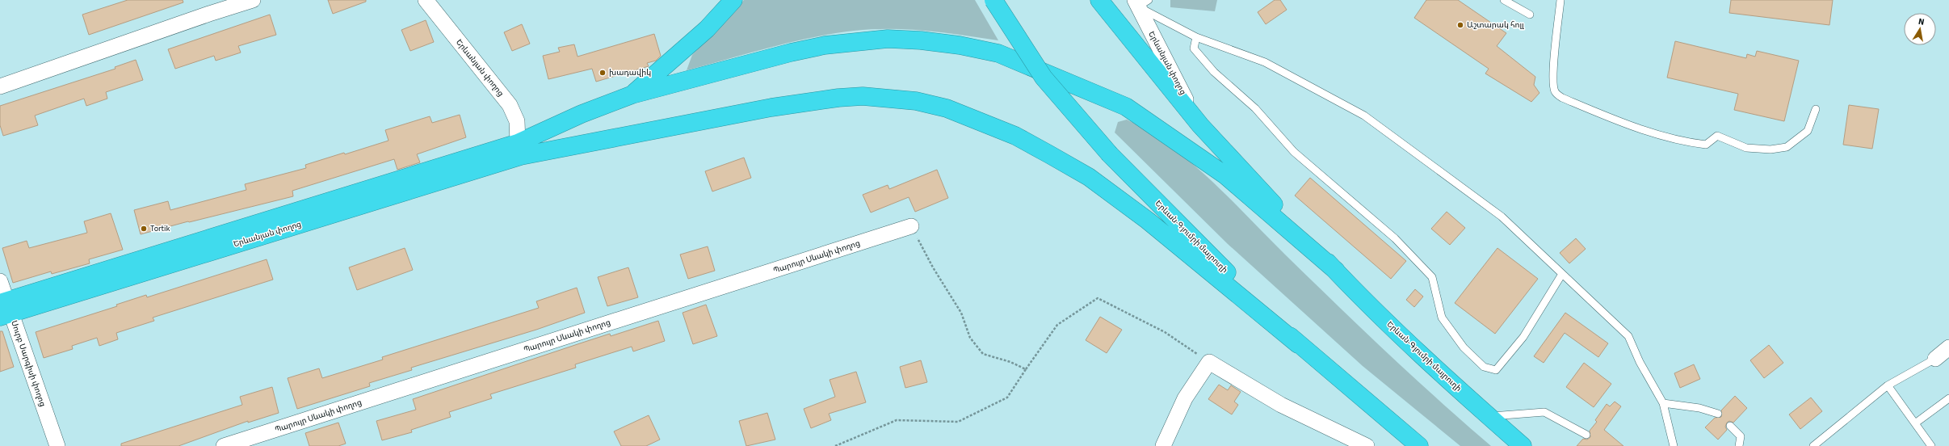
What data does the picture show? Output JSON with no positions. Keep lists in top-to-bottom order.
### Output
{
  "streets": {
    "highway": ["Երևանյան փողոց", "Երևան-Գյումրի մայրուղի"],
    "street": ["Պարույր Սևակի փողոց", "Սուրբ Սարգիսի փողոց"]
  },
  "crossings": [
    ["Երևանյան փողոց", "Երևան-Գյումրի մայրուղի"],
    ["Երևանյան փողոց", "Սուրբ Սարգիսի փողոց"]
  ],
  "places": ["Աշտարակ հոլլ", "խադավիկ", "Tortik"],
  "north": "top"
}
